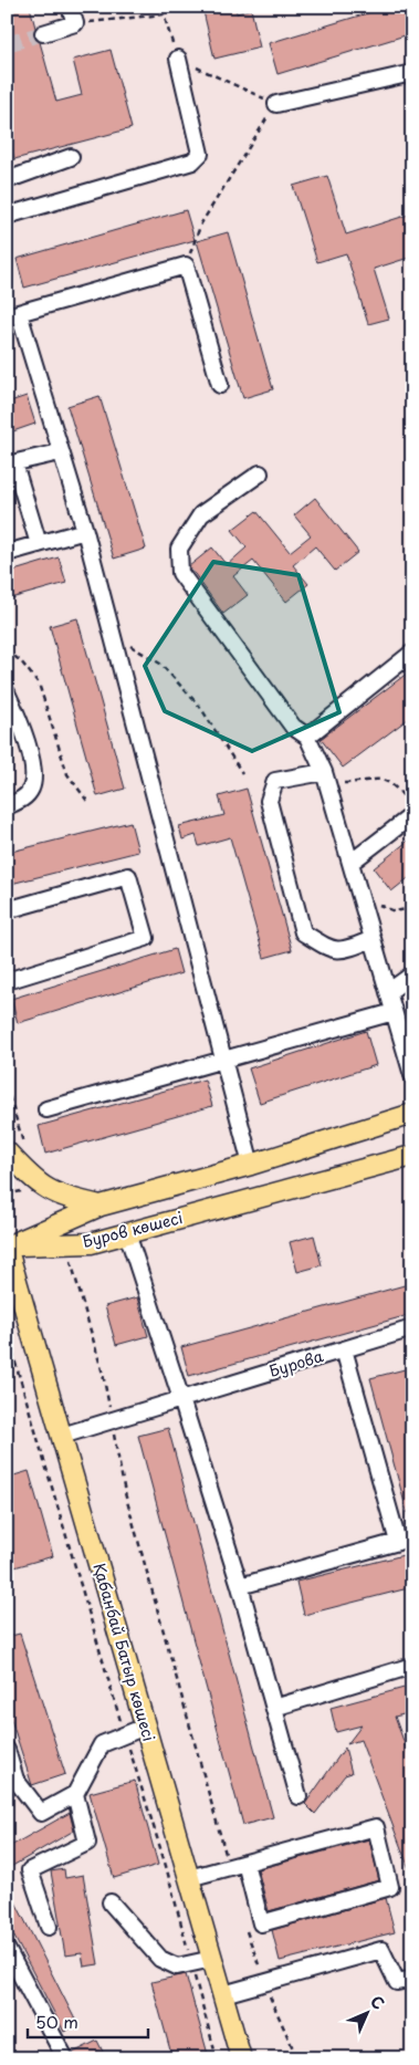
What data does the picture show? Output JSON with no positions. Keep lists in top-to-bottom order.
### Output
{
  "streets": {
    "main road": ["Буров көшесі", "Қабанбай Батыр көшесі"],
    "street": ["Бурова"]
  },
  "crossings": [
    ["Буров көшесі", "Қабанбай Батыр көшесі"],
    ["Бурова", "Қабанбай Батыр көшесі"]
  ],
  "scale_bar": "50 m",
  "north": "top right"
}
